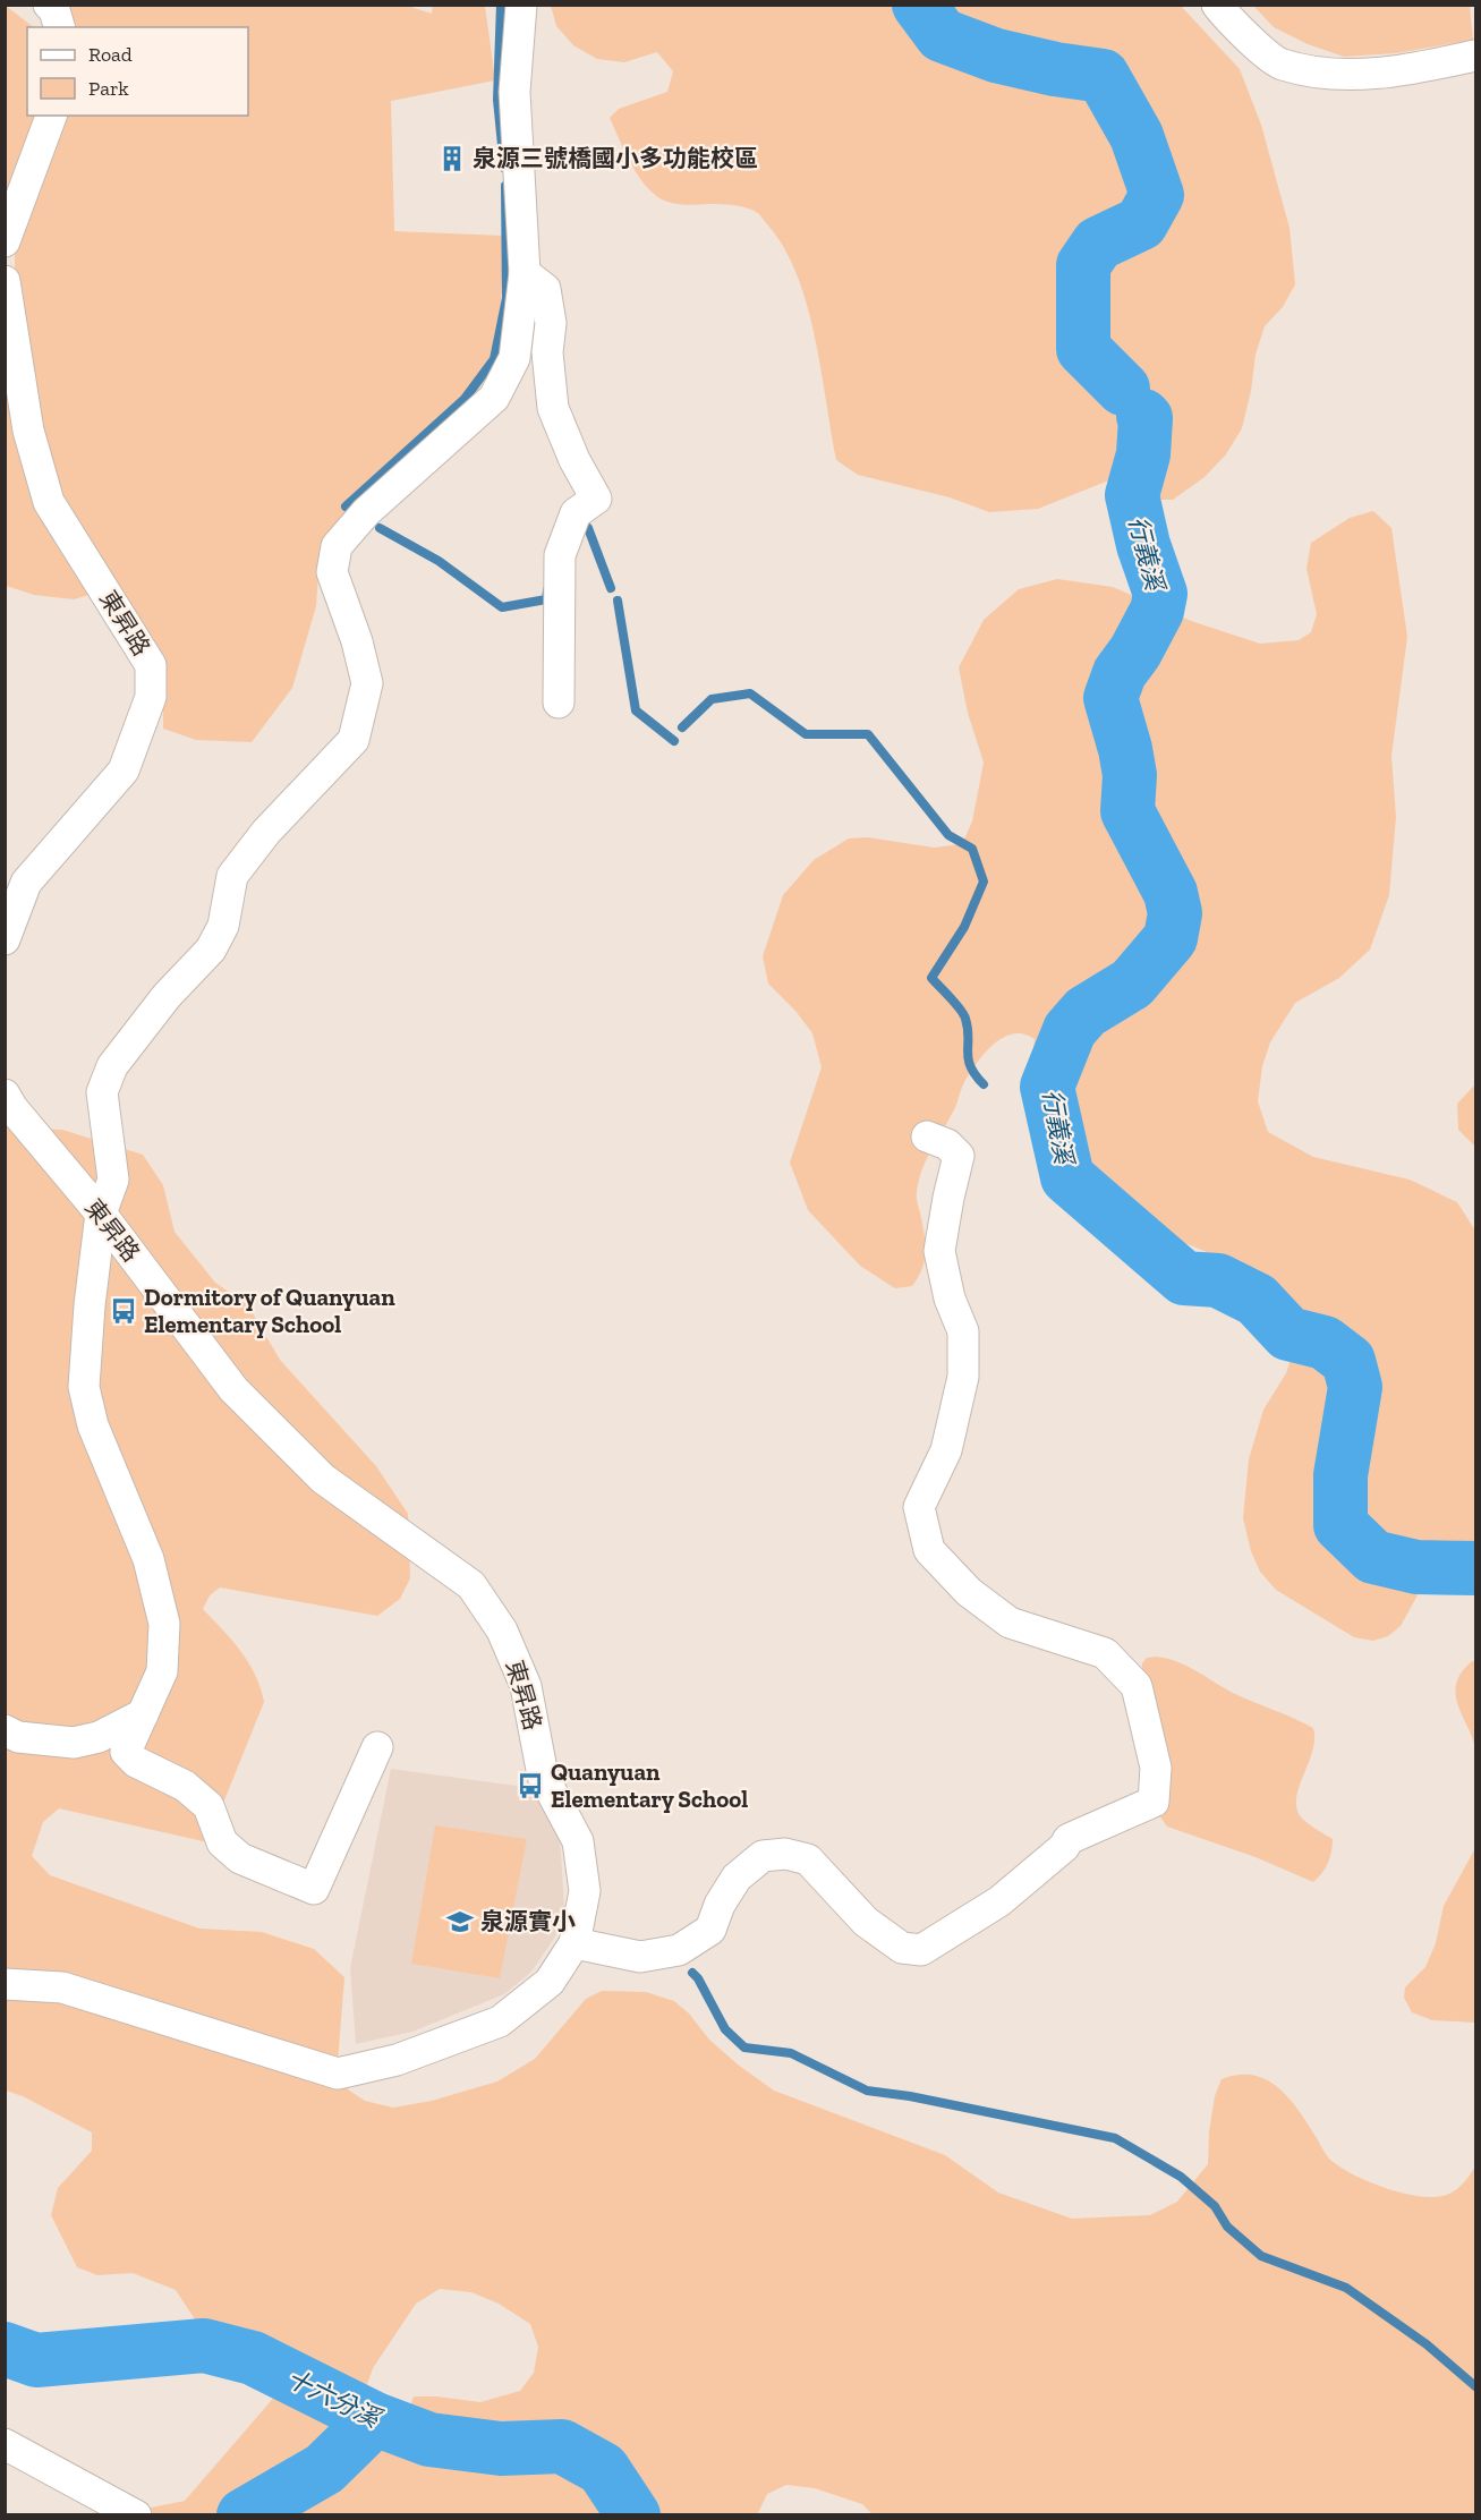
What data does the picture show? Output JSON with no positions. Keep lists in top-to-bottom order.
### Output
{
  "streets": {
    "street": ["東昇路"]
  },
  "water": ["行義溪", "十六分溪"],
  "places": {
    "building": ["泉源三號橋國小多功能校區"],
    "bus stop": ["Dormitory of Quanyuan Elementary School", "Quanyuan Elementary School"],
    "school or university": ["泉源實小"]
  },
  "legend": ["Road", "Park"]
}
